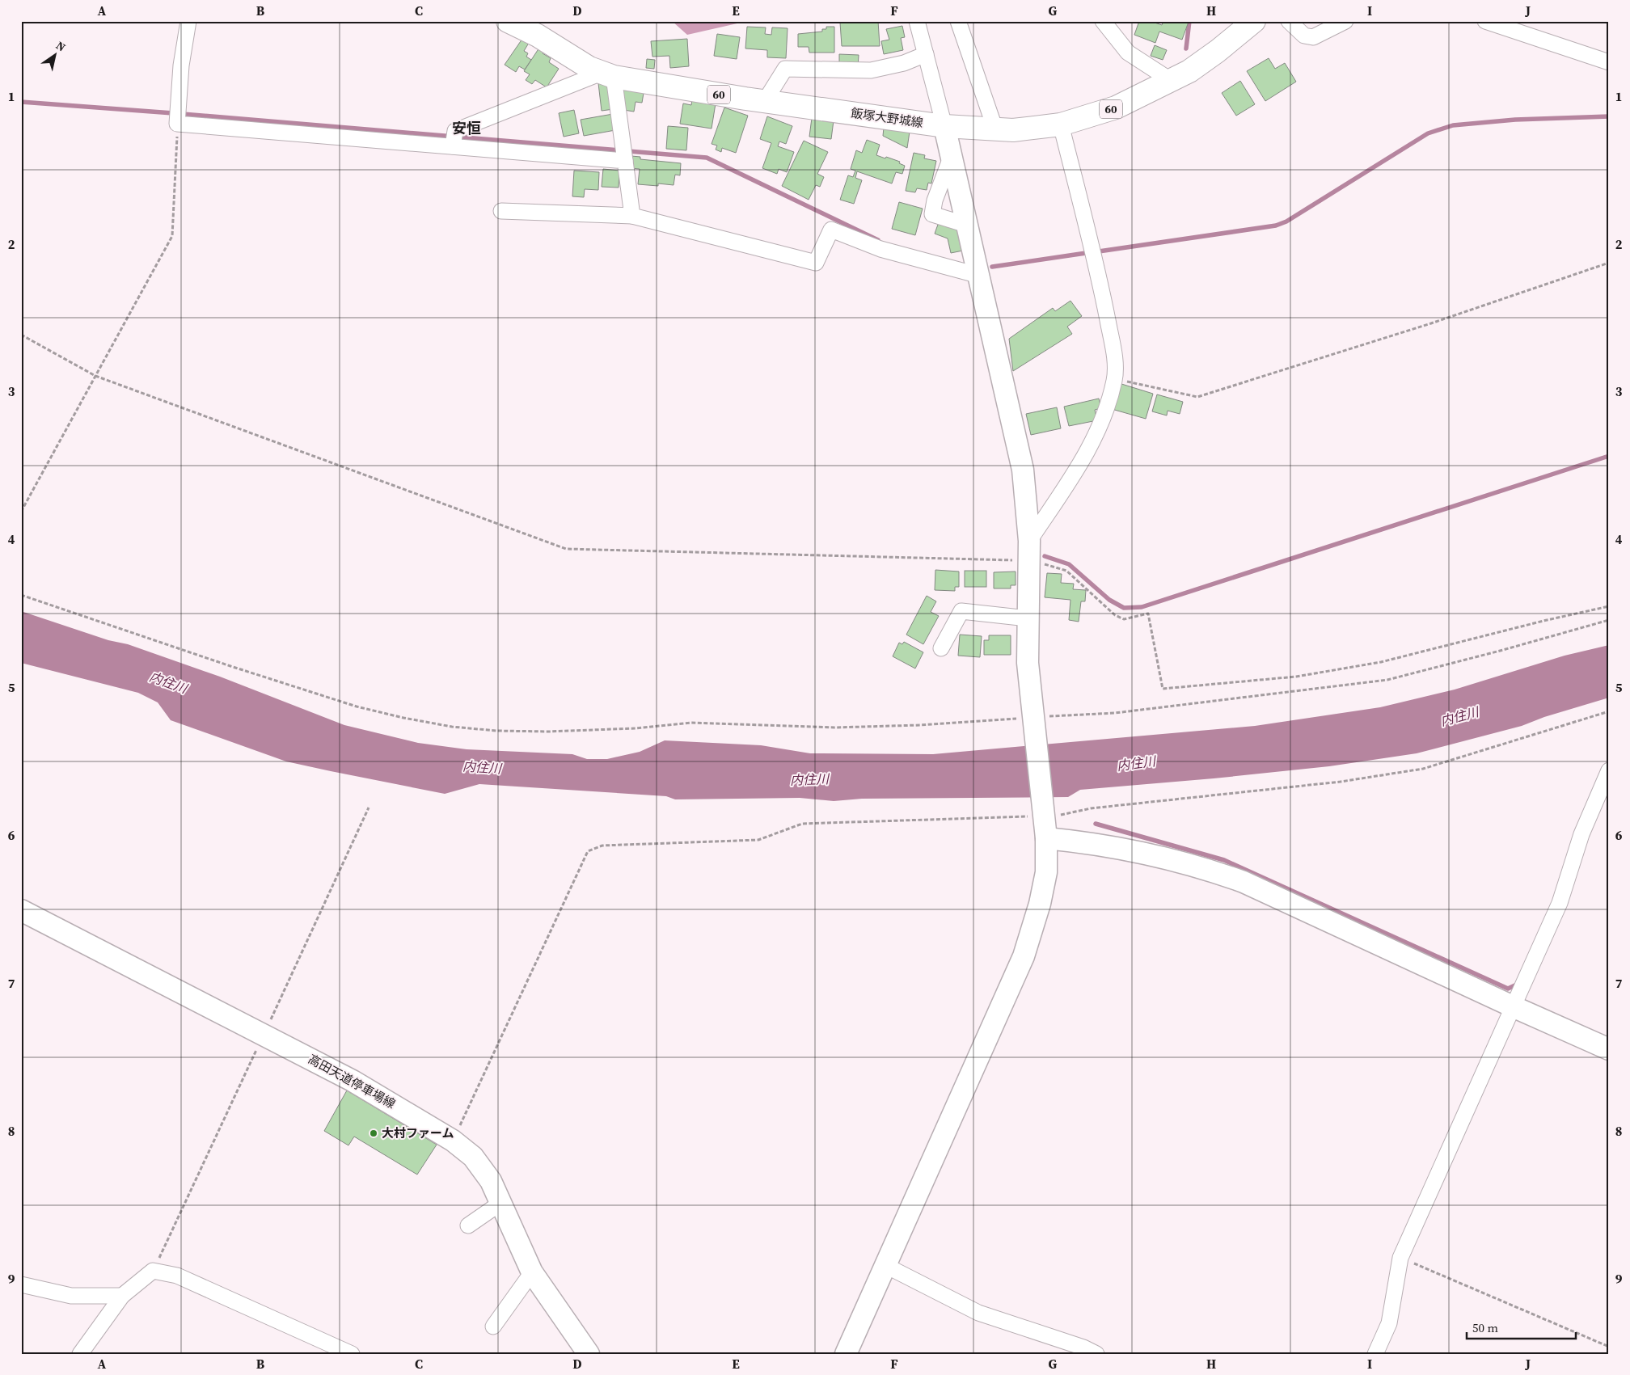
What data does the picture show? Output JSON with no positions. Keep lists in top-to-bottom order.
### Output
{
  "streets": {
    "main road": ["60", "飯塚大野城線"],
    "street": ["高田天道停車場線"]
  },
  "districts": ["安恒"],
  "water": ["内住川"],
  "places": ["大村ファーム"],
  "scale_bar": "50 m",
  "north": "top right",
  "grid": {
    "columns": [
      "A",
      "B",
      "C",
      "D",
      "E",
      "F",
      "G",
      "H",
      "I",
      "J"
    ],
    "rows": [
      "1",
      "2",
      "3",
      "4",
      "5",
      "6",
      "7",
      "8",
      "9"
    ]
  }
}
